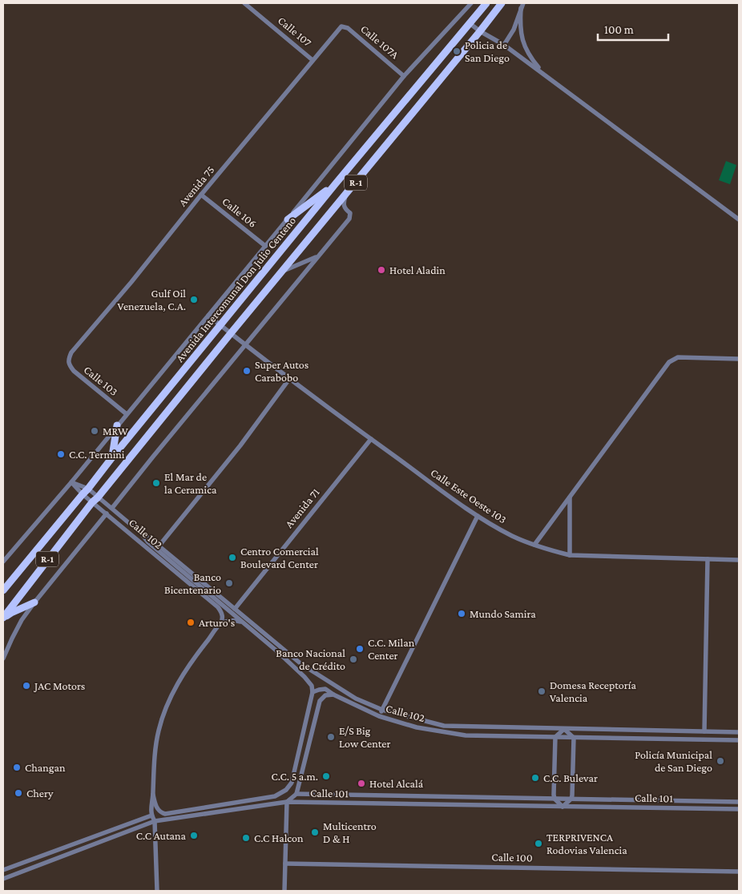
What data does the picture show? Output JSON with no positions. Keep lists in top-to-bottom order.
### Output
{
  "streets": {
    "main road": ["R-1", "Avenida Intercomunal Don Julio Centeno"],
    "street": [
      "Calle 107",
      "Calle 107A",
      "Avenida 75",
      "Calle 106",
      "Calle 103",
      "Calle Este Oeste 103",
      "Avenida 71",
      "Calle 102",
      "Calle 101",
      "Calle 100"
    ]
  },
  "crossings": [
    ["Calle 107", "Avenida 75"],
    ["Calle 107A", "Avenida 75"],
    ["Calle 107A", "Avenida Intercomunal Don Julio Centeno"],
    ["R-1", "Calle Este Oeste 103"],
    ["R-1", "Calle 102"],
    ["Avenida 75", "Calle 106"],
    ["Avenida 75", "Calle 103"],
    ["Calle 106", "Avenida Intercomunal Don Julio Centeno"],
    ["Avenida Intercomunal Don Julio Centeno", "Calle 103"],
    ["Avenida Intercomunal Don Julio Centeno", "Calle Este Oeste 103"],
    ["Avenida Intercomunal Don Julio Centeno", "Calle 102"],
    ["Calle Este Oeste 103", "Avenida 71"],
    ["Avenida 71", "Calle 102"]
  ],
  "places": [
    "Policia de San Diego",
    "Hotel Aladin",
    "Gulf Oil Venezuela, C.A.",
    "Super Autos Carabobo",
    "MRW",
    "C.C. Termini",
    "El Mar de la Ceramica",
    "Centro Comercial Boulevard Center",
    "Banco Bicentenario",
    "Mundo Samira",
    "Arturo's",
    "C.C. Milan Center",
    "Banco Nacional de Crédito",
    "JAC Motors",
    "Domesa Receptoría Valencia",
    "E/S Big Low Center",
    "Policía Municipal de San Diego",
    "Changan",
    "C.C. 5 a.m.",
    "C.C. Bulevar",
    "Hotel Alcalá",
    "Chery",
    "Multicentro D & H",
    "C.C Autana",
    "C.C Halcon",
    "TERPRIVENCA Rodovias Valencia"
  ],
  "scale_bar": "100 m"
}
